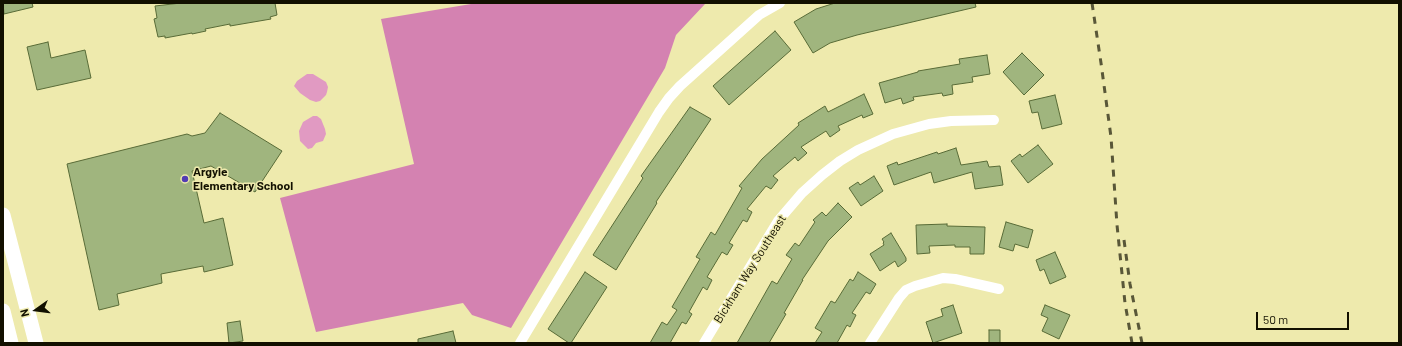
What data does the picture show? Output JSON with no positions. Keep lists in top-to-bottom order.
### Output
{
  "streets": {
    "street": ["Bickham Way Southeast"]
  },
  "places": ["Argyle Elementary School"],
  "scale_bar": "50 m",
  "north": "left"
}
